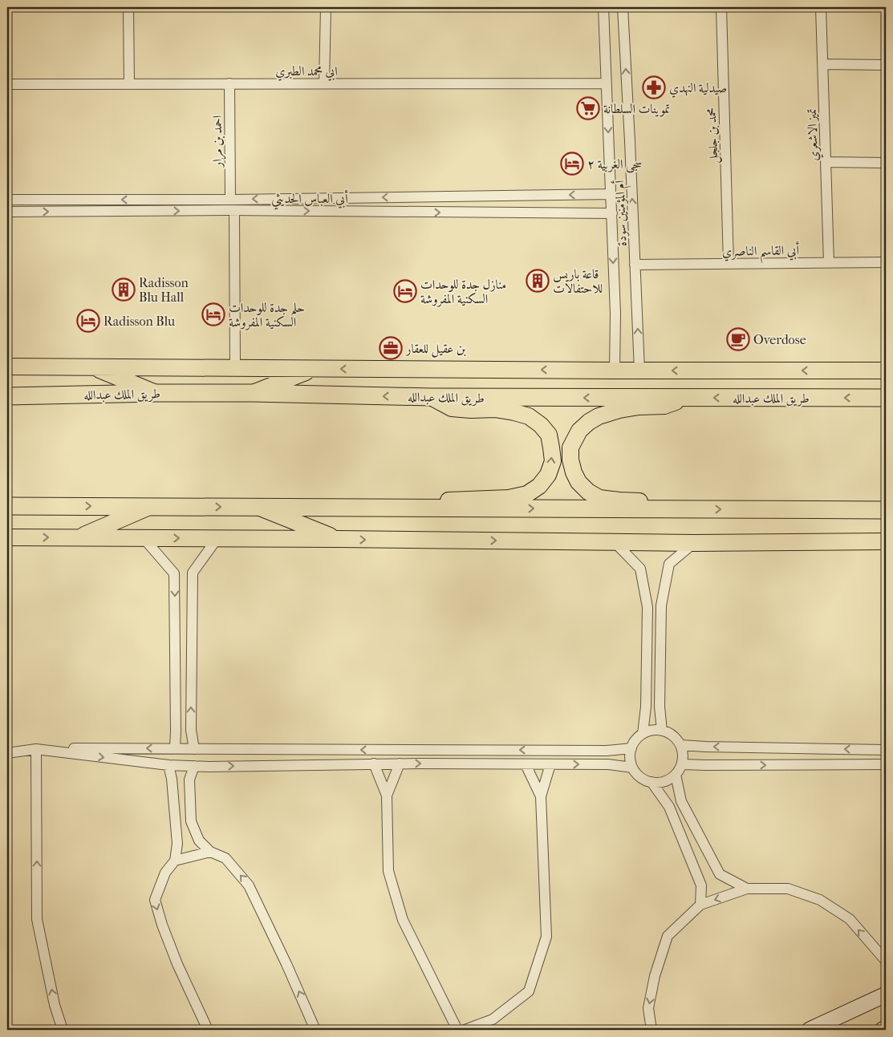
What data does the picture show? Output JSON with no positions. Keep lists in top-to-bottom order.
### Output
{
  "streets": {
    "highway": ["طريق الملك عبدالله"],
    "street": [
      "ابي محمد الطبري",
      "تميز الاشعري",
      "محمد بن جلجل",
      "احمد بن مرار",
      "أبي العباس الحديثي",
      "أم المؤمنين سودة",
      "أبي القاسم الناصري"
    ]
  },
  "crossings": [
    ["ابي محمد الطبري", "احمد بن مرار"],
    ["ابي محمد الطبري", "أم المؤمنين سودة"],
    ["تميز الاشعري", "أبي القاسم الناصري"],
    ["محمد بن جلجل", "أبي القاسم الناصري"],
    ["احمد بن مرار", "أبي العباس الحديثي"],
    ["أبي العباس الحديثي", "أم المؤمنين سودة"],
    ["أم المؤمنين سودة", "أبي القاسم الناصري"]
  ],
  "places": {
    "pharmacy": ["صيدلية النهدي"],
    "supermarket": ["تموينات السلطانة"],
    "hotel": [
      "سجى الغربية ٢",
      "منازل جدة للوحدات السكنية المفروشة",
      "حلم جدة للوحدات السكنية المفروشة",
      "Radisson Blu"
    ],
    "building": ["قاعة باريس للاحتفالات", "Radisson Blu Hall"],
    "cafe": ["Overdose"],
    "office": ["بن عقيل للعقار"]
  }
}
